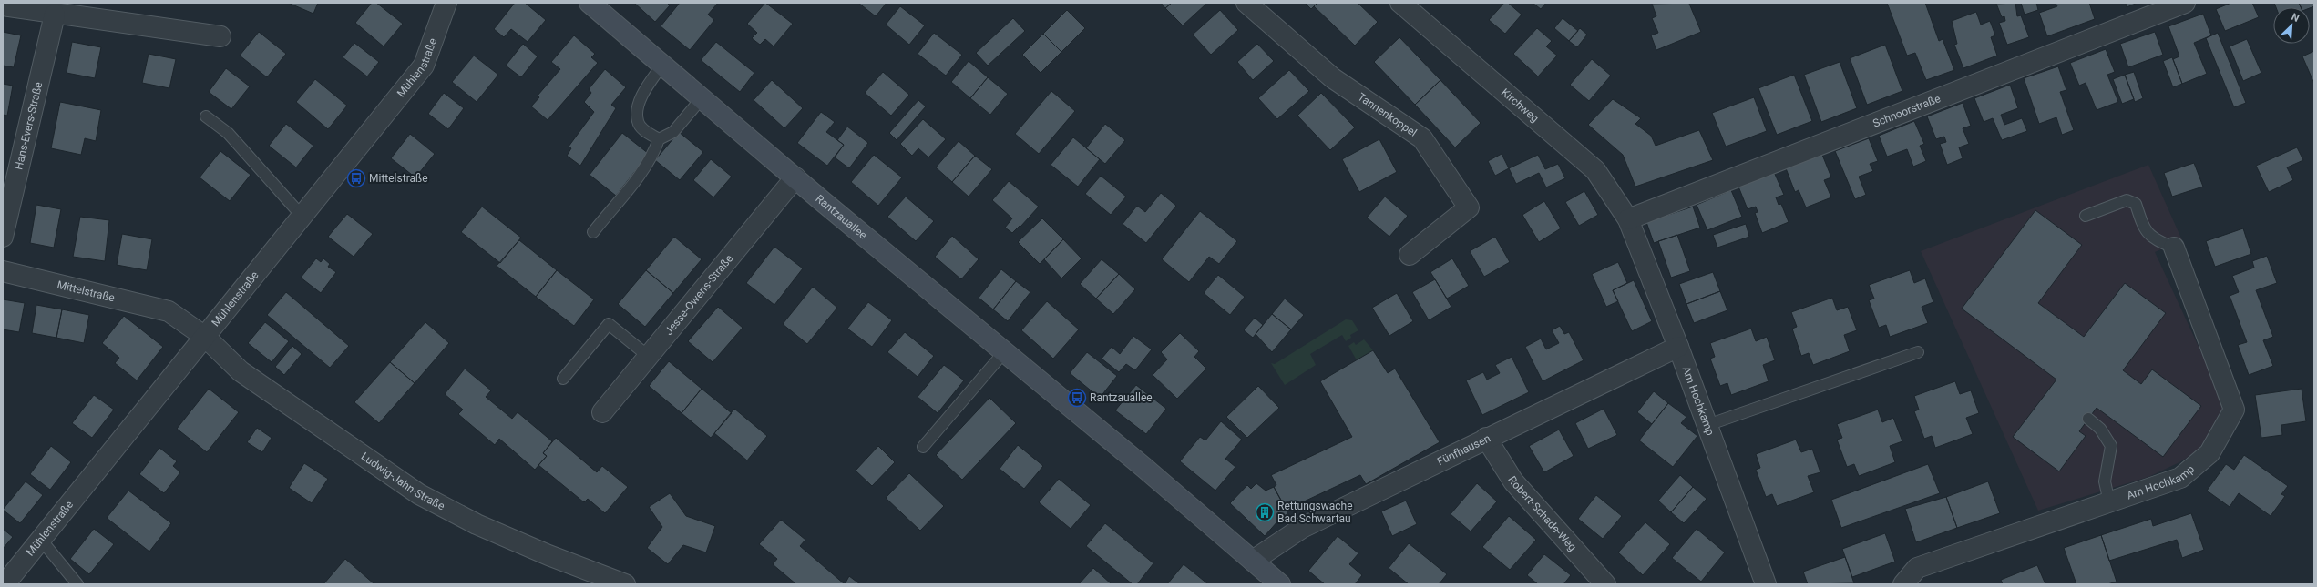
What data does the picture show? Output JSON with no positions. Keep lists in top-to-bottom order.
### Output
{
  "streets": {
    "main road": ["Rantzauallee"],
    "street": [
      "Mühlenstraße",
      "Kirchweg",
      "Schnoorstraße",
      "Tannenkoppel",
      "Hans-Evers-Straße",
      "Mittelstraße",
      "Jesse-Owens-Straße",
      "Am Hochkamp",
      "Fünfhausen",
      "Ludwig-Jahn-Straße",
      "Robert-Schade-Weg"
    ]
  },
  "crossings": [
    ["Mühlenstraße", "Mittelstraße"],
    ["Mühlenstraße", "Ludwig-Jahn-Straße"],
    ["Kirchweg", "Schnoorstraße"],
    ["Kirchweg", "Am Hochkamp"],
    ["Schnoorstraße", "Am Hochkamp"],
    ["Rantzauallee", "Jesse-Owens-Straße"],
    ["Rantzauallee", "Fünfhausen"],
    ["Mittelstraße", "Ludwig-Jahn-Straße"],
    ["Am Hochkamp", "Fünfhausen"],
    ["Fünfhausen", "Robert-Schade-Weg"]
  ],
  "places": {
    "bus stop": ["Mittelstraße", "Rantzauallee"],
    "building": ["Rettungswache Bad Schwartau"]
  },
  "north": "top right"
}
